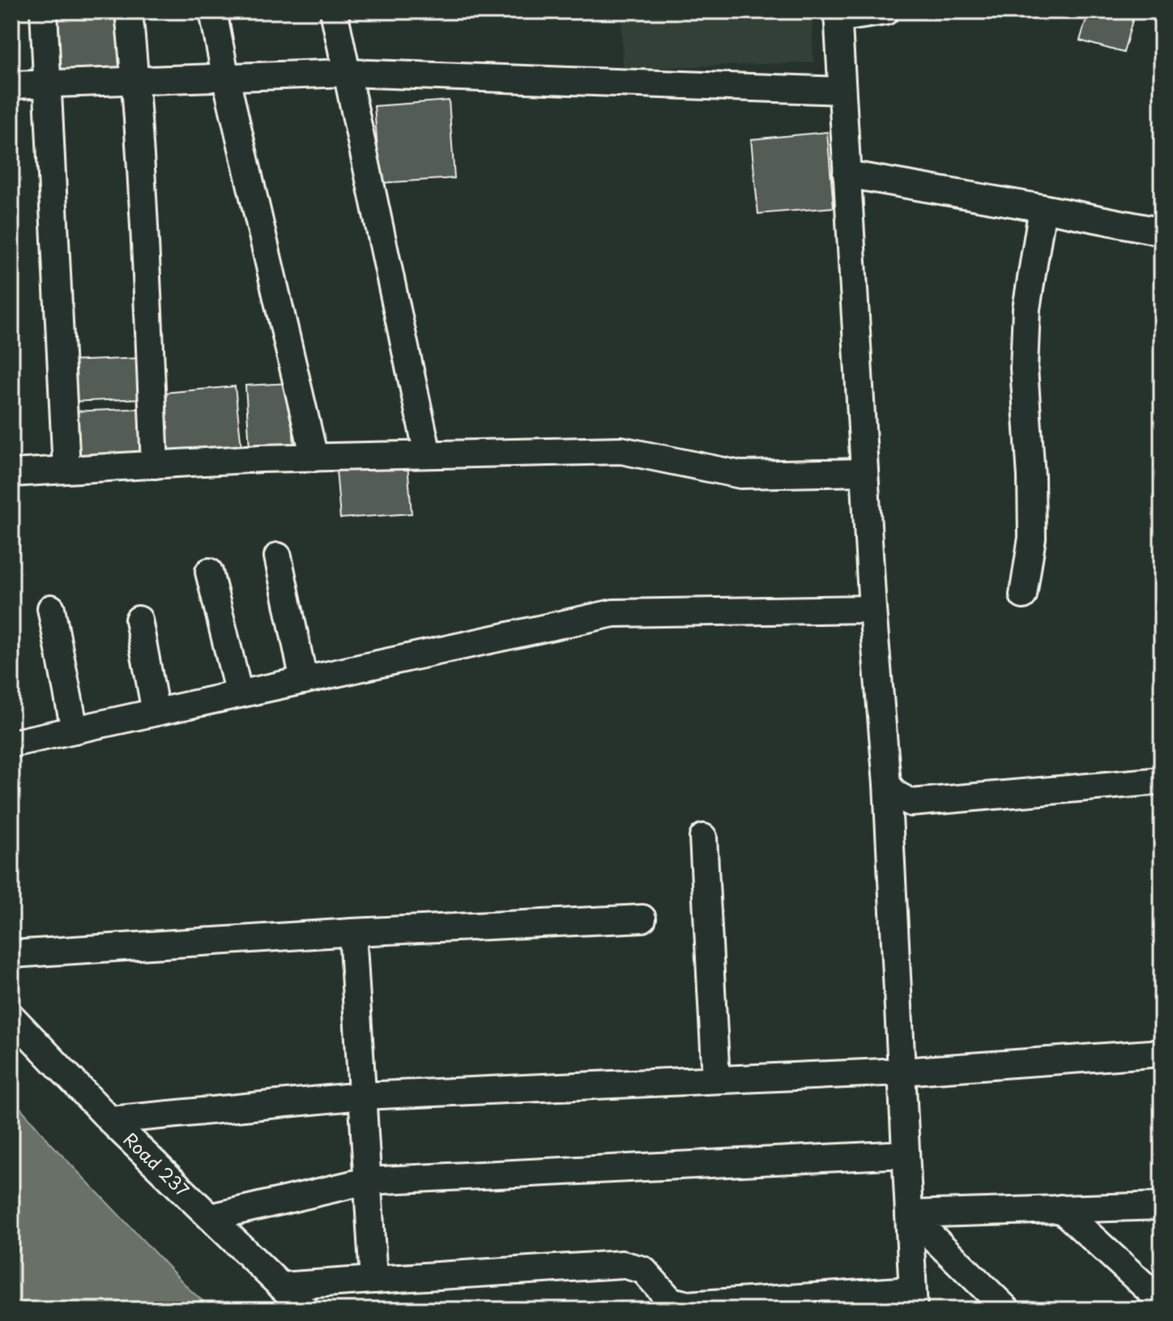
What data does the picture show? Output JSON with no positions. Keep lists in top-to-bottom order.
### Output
{
  "streets": {
    "street": ["Road 237"]
  }
}
